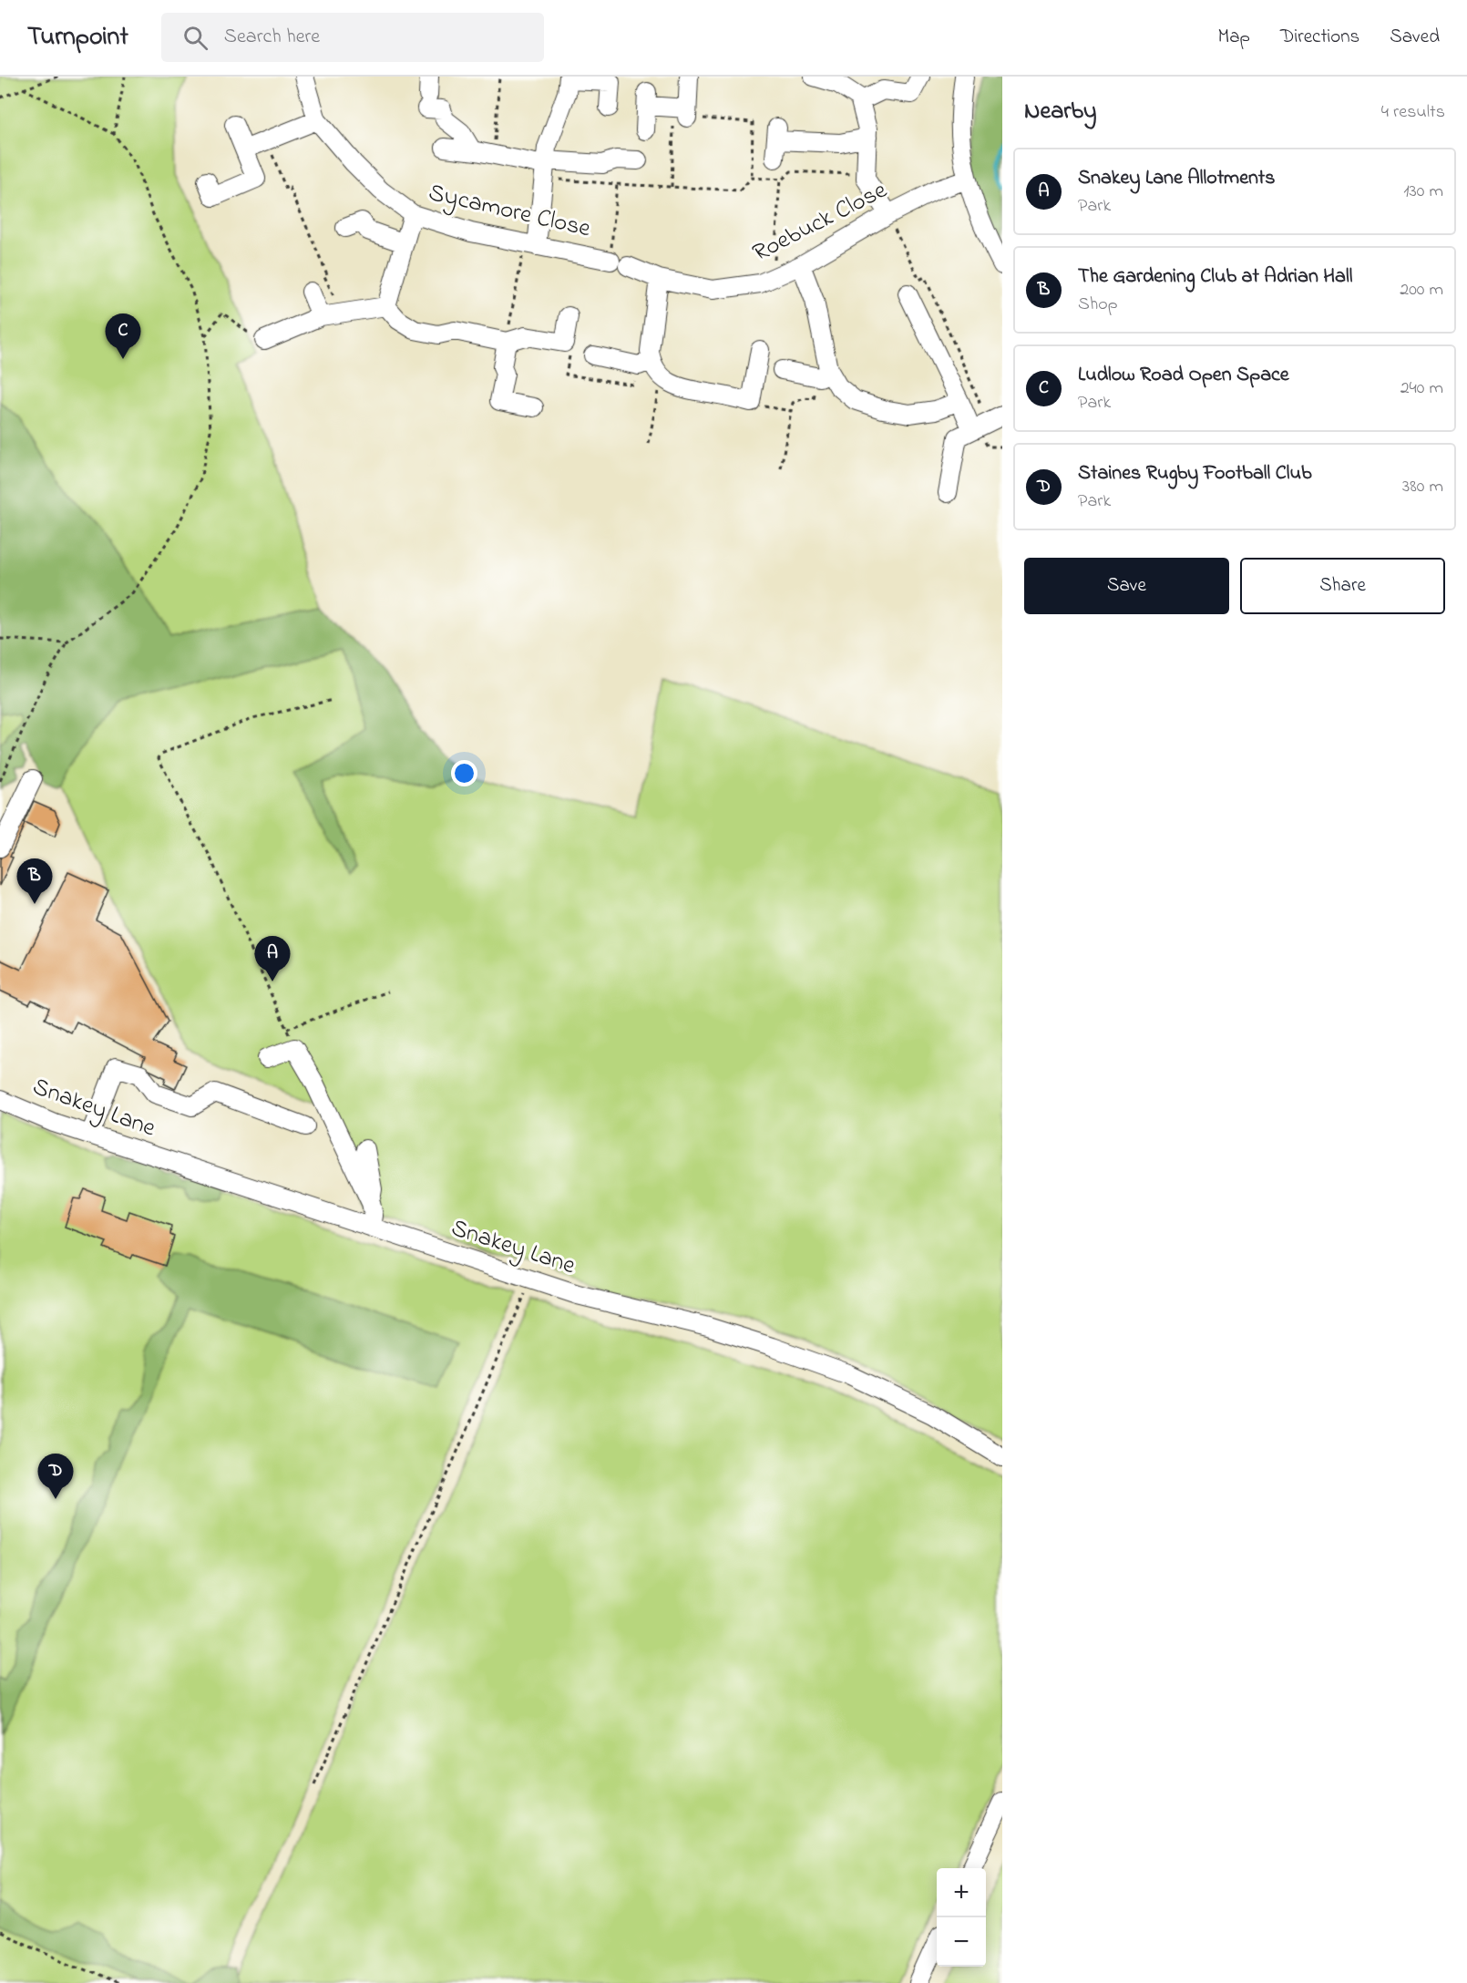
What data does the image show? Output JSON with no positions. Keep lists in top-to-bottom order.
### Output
{
  "streets": {
    "street": ["Sycamore Close", "Roebuck Close", "Snakey Lane"]
  },
  "crossings": [
    ["Sycamore Close", "Roebuck Close"]
  ],
  "page": {
    "header": "Turnpoint",
    "search": "Search here",
    "nav": ["Map", "Directions", "Saved"],
    "heading": ["Nearby", "4 results"],
    "list": [
      {
        "mark": "A",
        "name": "Snakey Lane Allotments",
        "note": "Park",
        "value": "130 m"
      },
      {
        "mark": "B",
        "name": "The Gardening Club at Adrian Hall",
        "note": "Shop",
        "value": "200 m"
      },
      {
        "mark": "C",
        "name": "Ludlow Road Open Space",
        "note": "Park",
        "value": "240 m"
      },
      {
        "mark": "D",
        "name": "Staines Rugby Football Club",
        "note": "Park",
        "value": "380 m"
      }
    ],
    "pins": [
      "C",
      "B",
      "A",
      "D"
    ],
    "buttons": ["Save", "Share"],
    "map_buttons": ["+", "−"]
  }
}
